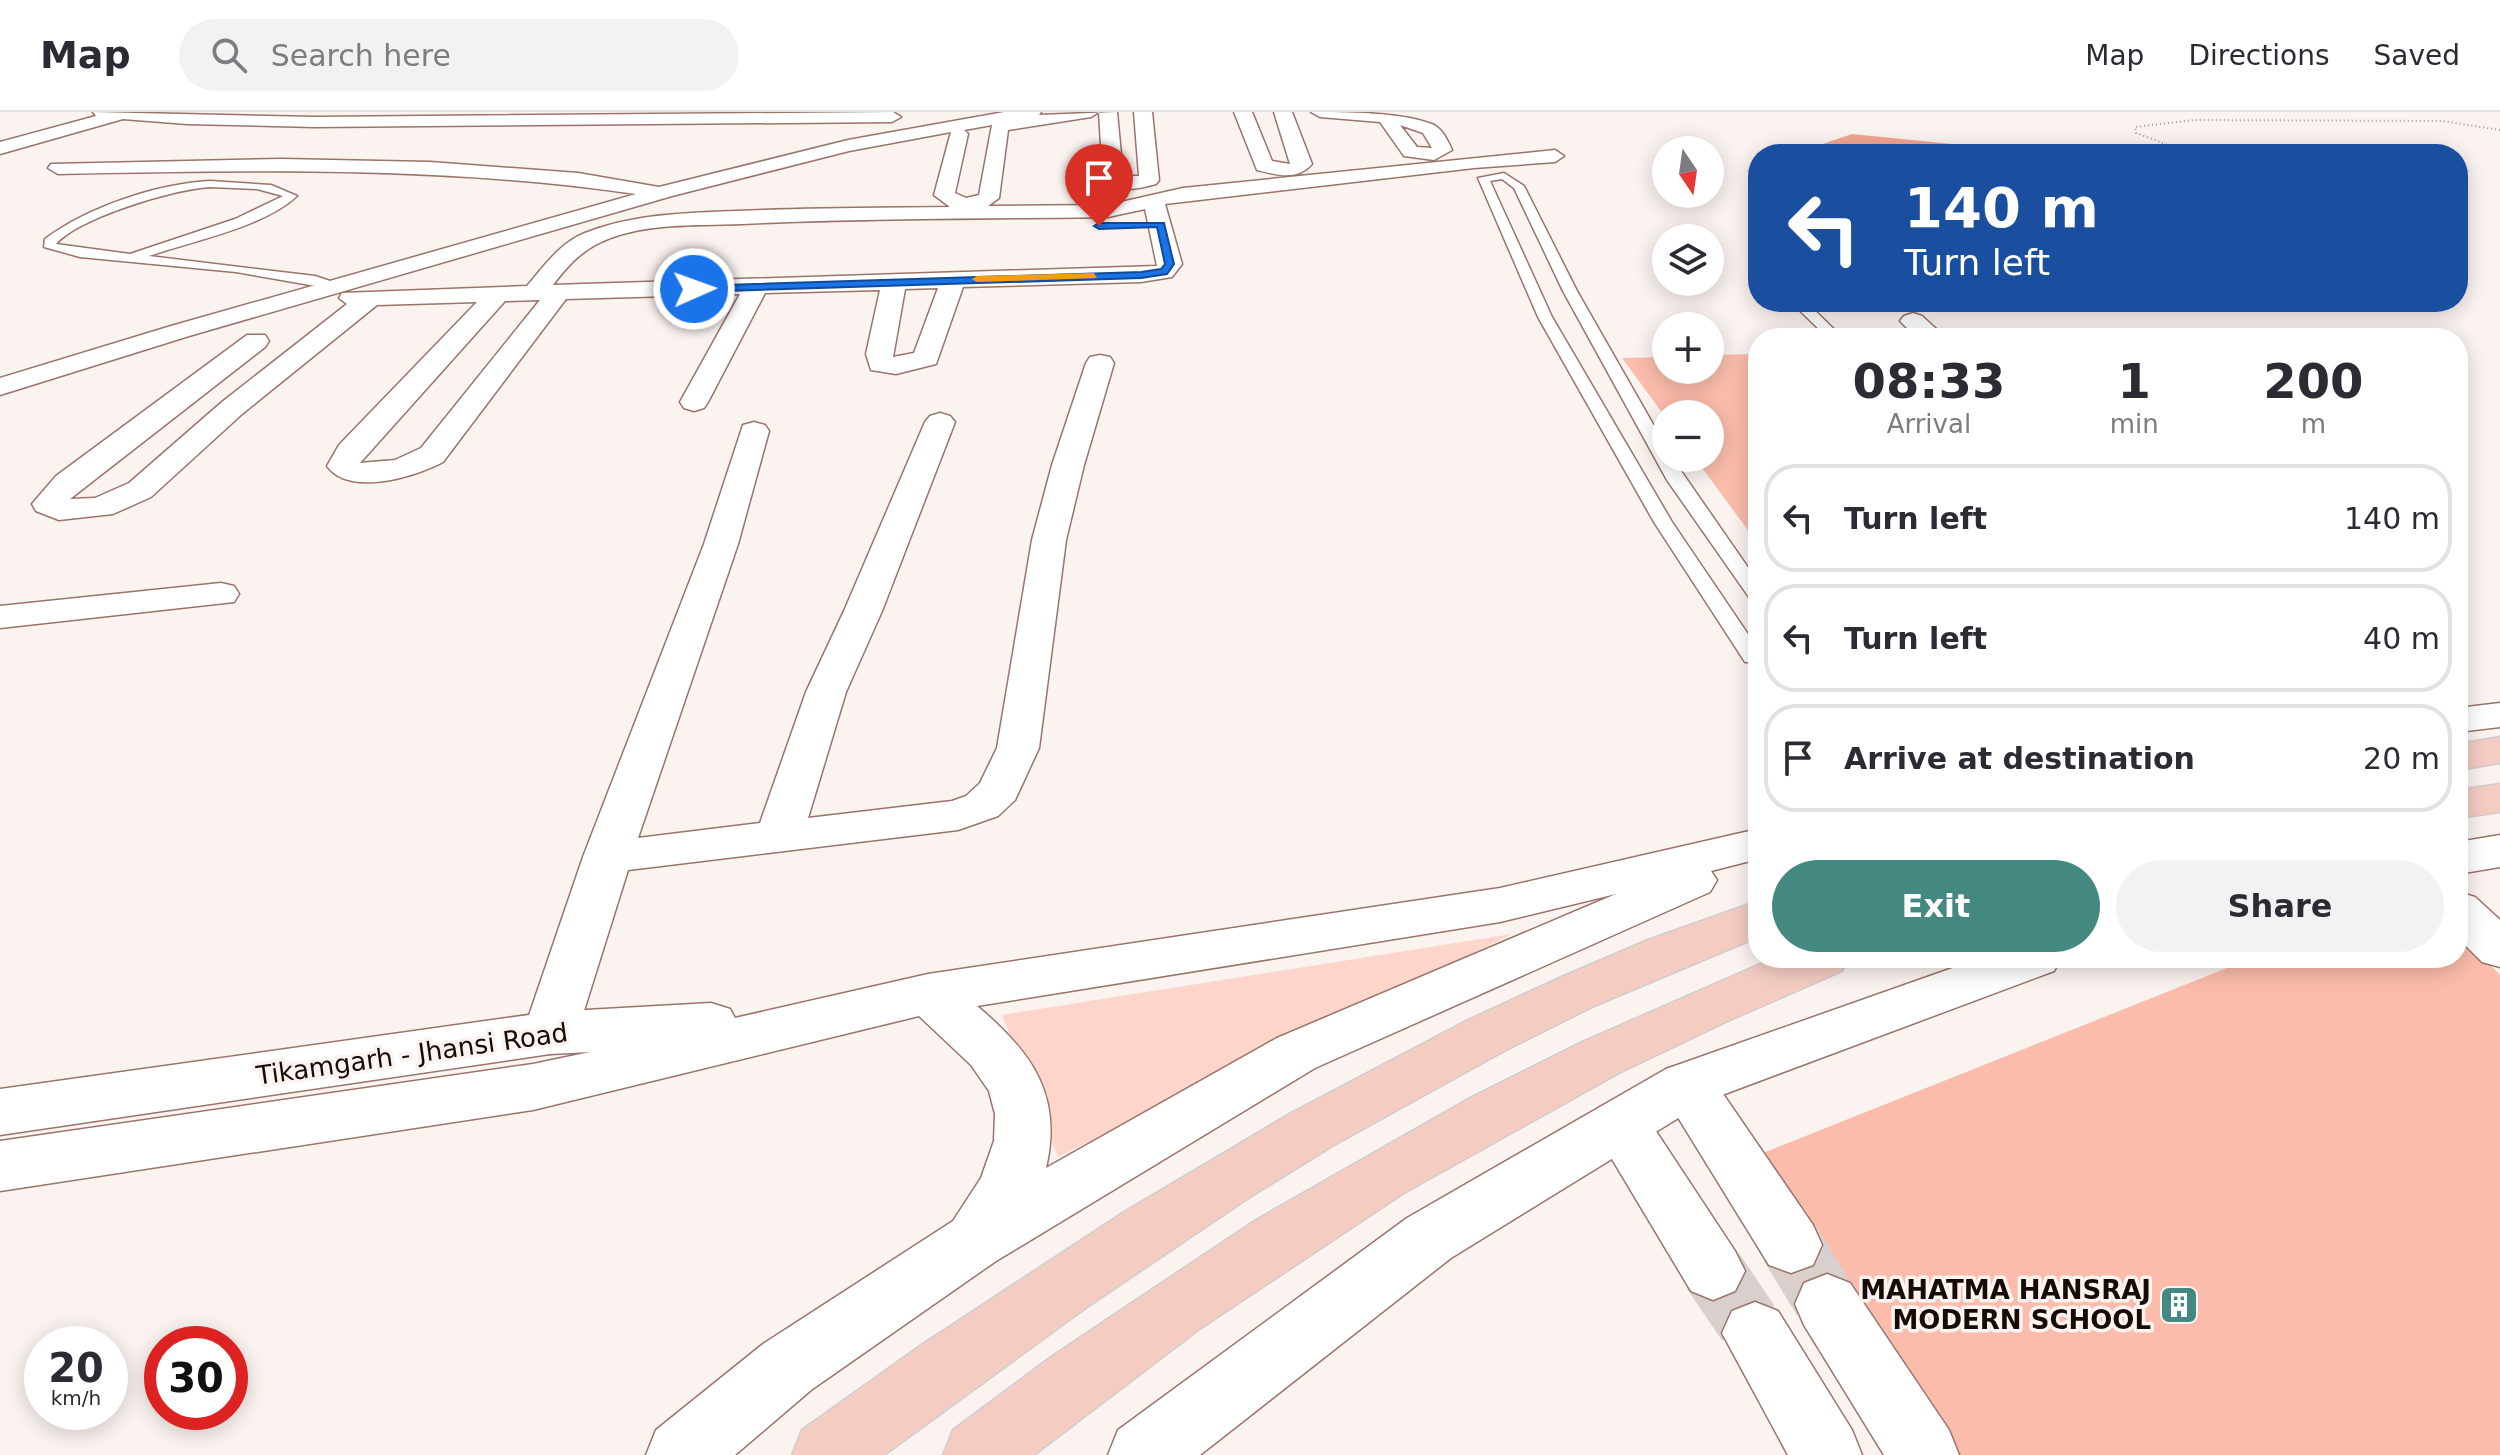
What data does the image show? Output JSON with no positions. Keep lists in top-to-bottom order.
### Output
{
  "streets": {
    "street": ["Tikamgarh - Jhansi Road"]
  },
  "places": {
    "building": ["MAHATMA HANSRAJ MODERN SCHOOL"]
  },
  "north": "bottom",
  "page": {
    "header": "Map",
    "search": "Search here",
    "nav": ["Map", "Directions", "Saved"],
    "map_buttons": ["+", "−"],
    "turn": ["140 m", "Turn left"],
    "eta": [
      "08:33",
      "Arrival",
      "1",
      "min",
      "200",
      "m"
    ],
    "list": [
      {
        "name": "Turn left",
        "value": "140 m"
      },
      {
        "name": "Turn left",
        "value": "40 m"
      },
      {
        "name": "Arrive at destination",
        "value": "20 m"
      }
    ],
    "buttons": ["Exit", "Share"],
    "speed": "20 km/h",
    "limit": "30"
  }
}
